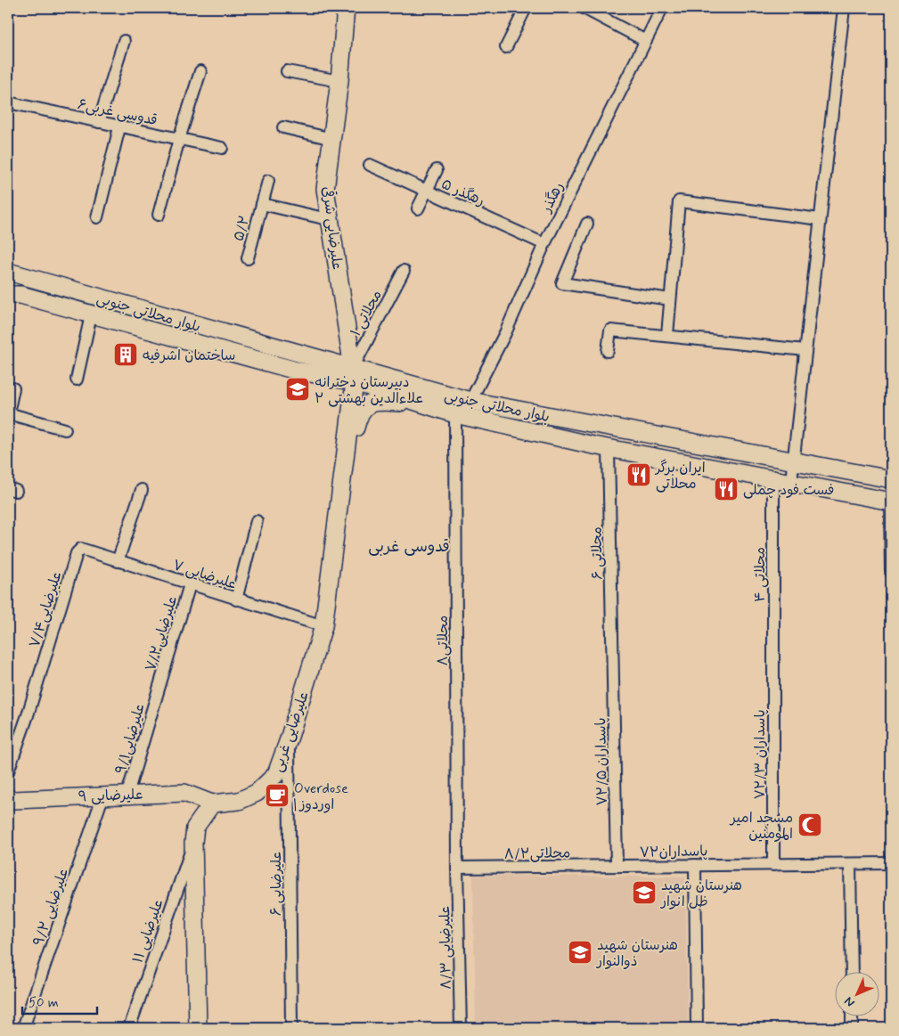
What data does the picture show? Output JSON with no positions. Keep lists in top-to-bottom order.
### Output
{
  "streets": {
    "street": [
      "قدوسی غربی۶",
      "۵ رهگذر",
      "رهگذر",
      "۵/۲",
      "علیرضایی شرقی",
      "بلوار محلاتی جنوبی",
      "۱ محلاتی",
      "۶ محلاتی",
      "۷ علیرضایی",
      "۴ محلاتی",
      "علیرضایی۷/۴",
      "علیرضایی۷/۲",
      "محلاتی۸",
      "علیرضایی غربی",
      "علیرضایی۹/۱",
      "۷۲/۳ پاسداران",
      "۷۲/۵ پاسداران",
      "۹ علیرضایی",
      "پاسداران۷۲",
      "محلاتی۸/۲",
      "۶ علیرضایی",
      "۹/۲ علیرضایی",
      "۱۱ علیرضایی",
      "۸/۳ علیرضایی"
    ]
  },
  "crossings": [
    ["۵ رهگذر", "رهگذر"],
    ["رهگذر", "بلوار محلاتی جنوبی"],
    ["علیرضایی شرقی", "بلوار محلاتی جنوبی"],
    ["علیرضایی شرقی", "۱ محلاتی"],
    ["علیرضایی شرقی", "علیرضایی غربی"],
    ["بلوار محلاتی جنوبی", "۱ محلاتی"],
    ["بلوار محلاتی جنوبی", "۶ محلاتی"],
    ["بلوار محلاتی جنوبی", "۴ محلاتی"],
    ["بلوار محلاتی جنوبی", "محلاتی۸"],
    ["بلوار محلاتی جنوبی", "علیرضایی غربی"],
    ["۱ محلاتی", "علیرضایی غربی"],
    ["۶ محلاتی", "۷۲/۵ پاسداران"],
    ["۷ علیرضایی", "علیرضایی۷/۴"],
    ["۷ علیرضایی", "علیرضایی۷/۲"],
    ["۷ علیرضایی", "علیرضایی غربی"],
    ["۴ محلاتی", "۷۲/۳ پاسداران"],
    ["علیرضایی۷/۲", "علیرضایی۹/۱"],
    ["محلاتی۸", "محلاتی۸/۲"],
    ["محلاتی۸", "۸/۳ علیرضایی"],
    ["علیرضایی غربی", "۹ علیرضایی"],
    ["علیرضایی غربی", "۶ علیرضایی"],
    ["علیرضایی۹/۱", "۹ علیرضایی"],
    ["۷۲/۳ پاسداران", "پاسداران۷۲"],
    ["۷۲/۵ پاسداران", "پاسداران۷۲"],
    ["۷۲/۵ پاسداران", "محلاتی۸/۲"],
    ["۹ علیرضایی", "۹/۲ علیرضایی"],
    ["پاسداران۷۲", "محلاتی۸/۲"],
    ["محلاتی۸/۲", "۸/۳ علیرضایی"]
  ],
  "districts": ["قدوسی غربی"],
  "places": {
    "building": ["ساختمان اشرفیه"],
    "school or university": ["دبیرستان دخترانه علاءالدین بهشتی ۲", "هنرستان شهید ظل انوار", "هنرستان شهید ذوالنوار"],
    "restaurant": ["ایران برگر محلاتی", "فست فود چملی"],
    "cafe": ["Overdose | اوردوز"],
    "mosque": ["مسجد امیر المومنین"]
  },
  "scale_bar": "50 m",
  "north": "bottom left"
}
